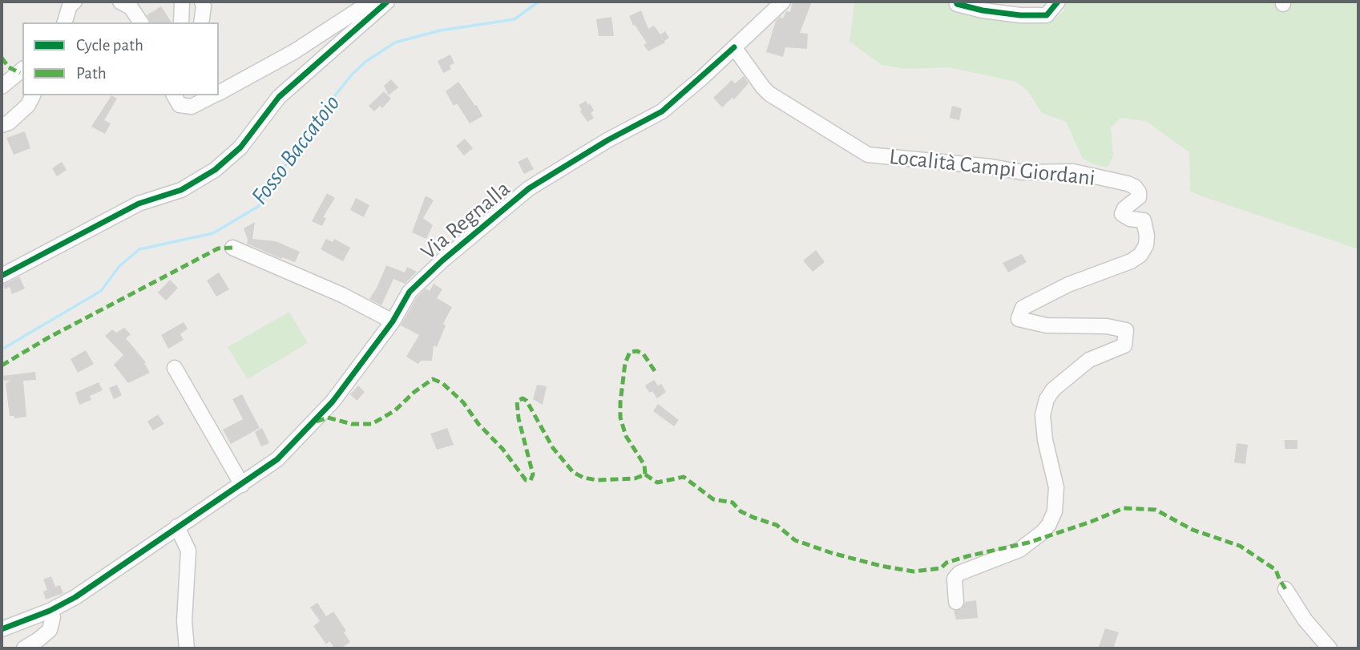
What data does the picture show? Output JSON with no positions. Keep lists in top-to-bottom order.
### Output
{
  "streets": {
    "street": ["Località Campi Giordani", "Via Regnalla"]
  },
  "crossings": [
    ["Località Campi Giordani", "Via Regnalla"]
  ],
  "water": ["Fosso Baccatoio"],
  "legend": ["Cycle path", "Path"]
}
